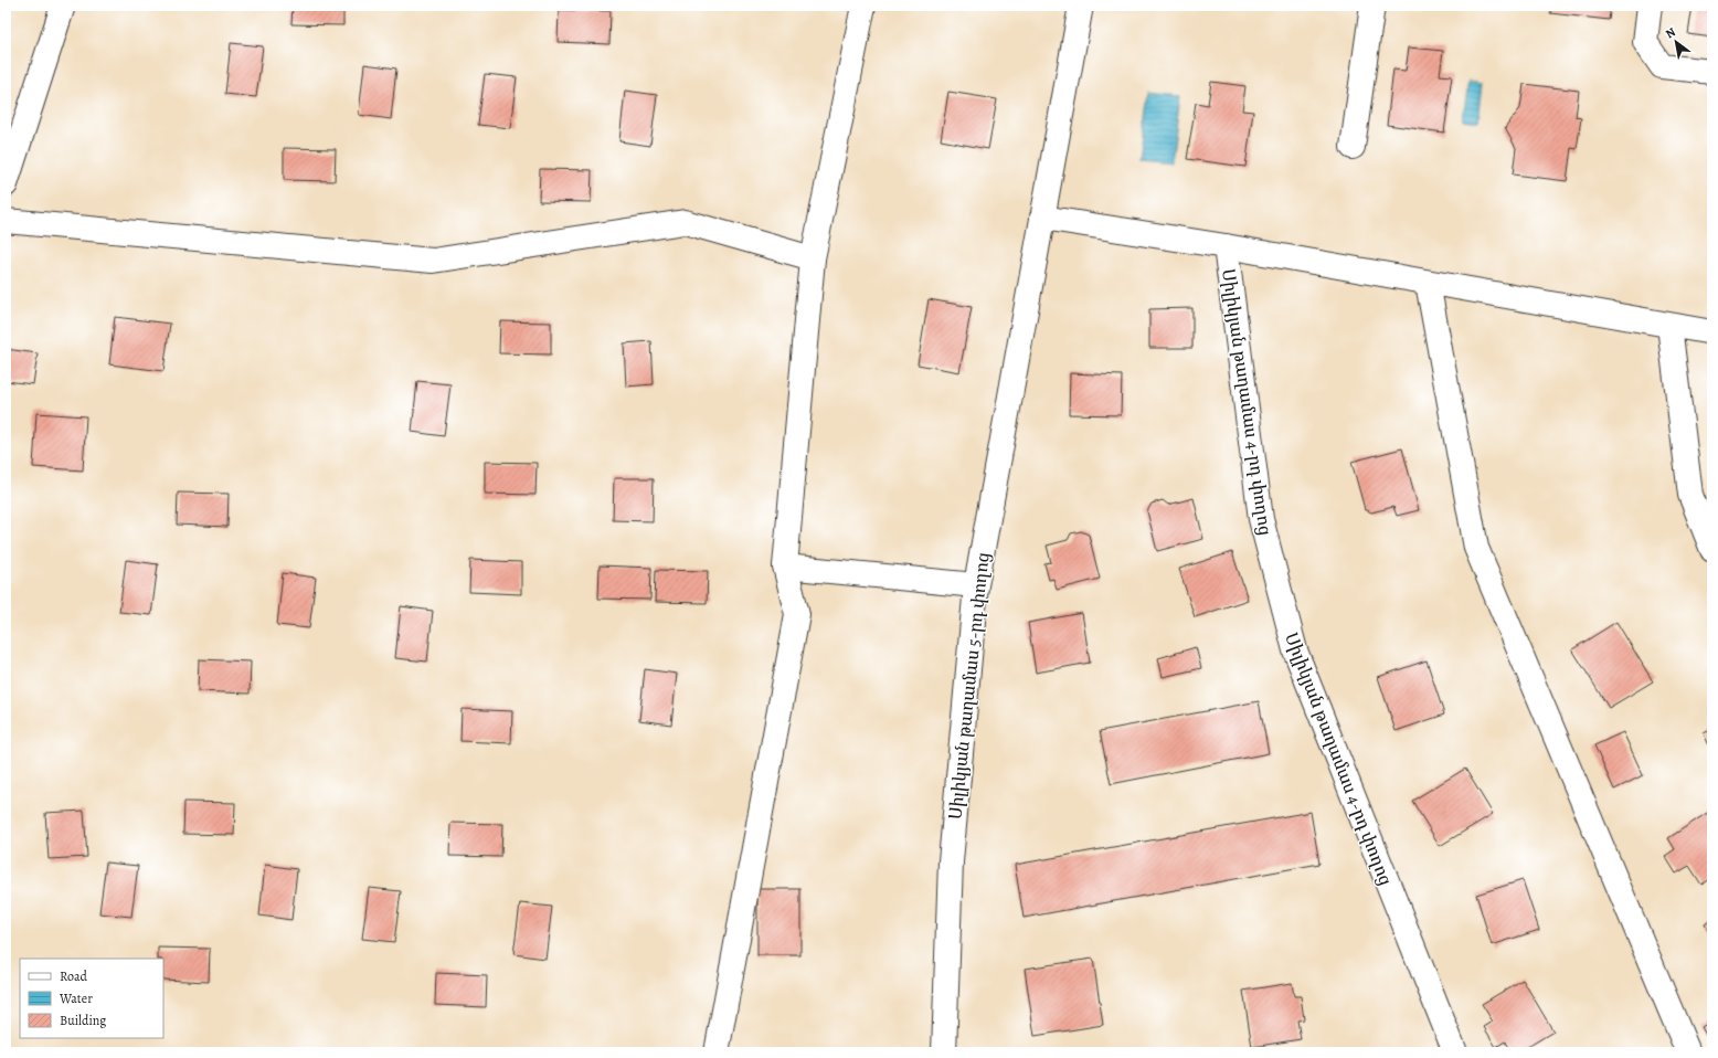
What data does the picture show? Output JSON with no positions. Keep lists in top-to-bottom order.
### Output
{
  "streets": {
    "street": ["Սիլիկյան թաղամաս 4-րդ փողոց", "Սիլիկյան թաղամաս 5-րդ փողոց"]
  },
  "legend": ["Road", "Water", "Building"],
  "north": "top left"
}
